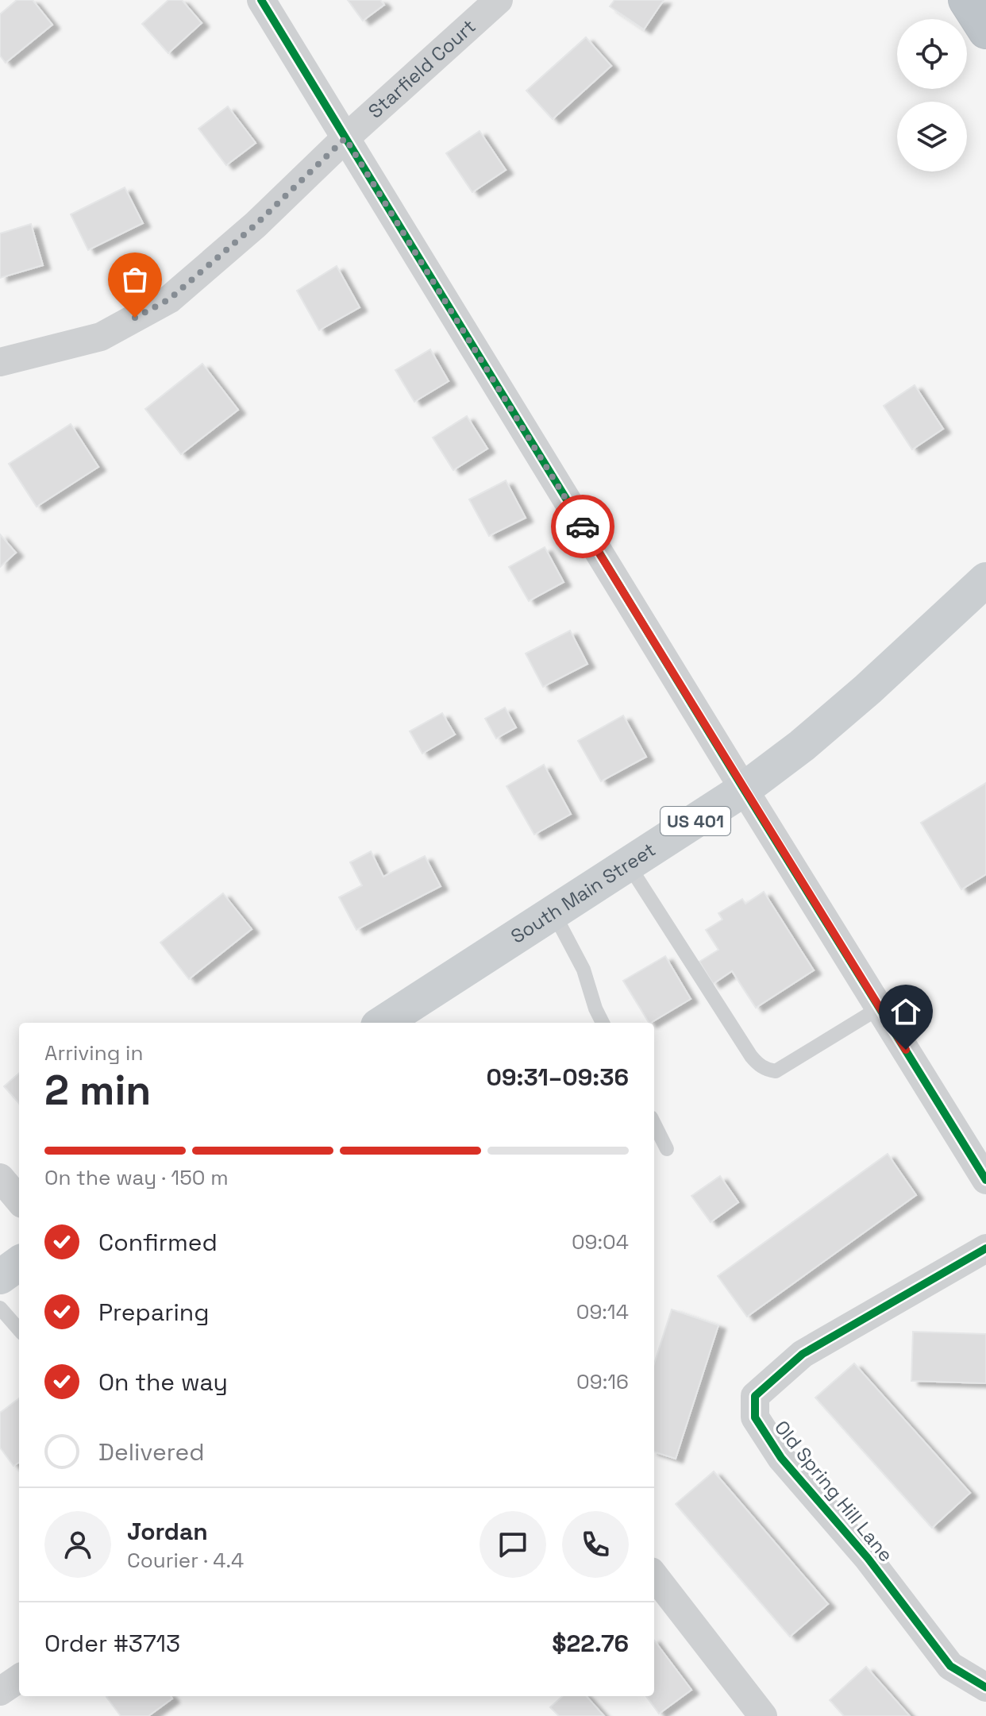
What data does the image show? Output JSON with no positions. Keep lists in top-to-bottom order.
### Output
{
  "streets": {
    "main road": ["US 401", "South Main Street"],
    "street": ["Starfield Court", "Old Spring Hill Lane"]
  },
  "page": {
    "heading": ["2 min", "Arriving in", "09:31–09:36"],
    "panel": [
      "Jordan",
      "Courier · 4.4",
      "Order #3713",
      "$22.76"
    ],
    "bar": "On the way · 150 m",
    "list": [
      ["Confirmed", "09:04"],
      ["Preparing", "09:14"],
      ["On the way", "09:16"],
      "Delivered"
    ]
  }
}
